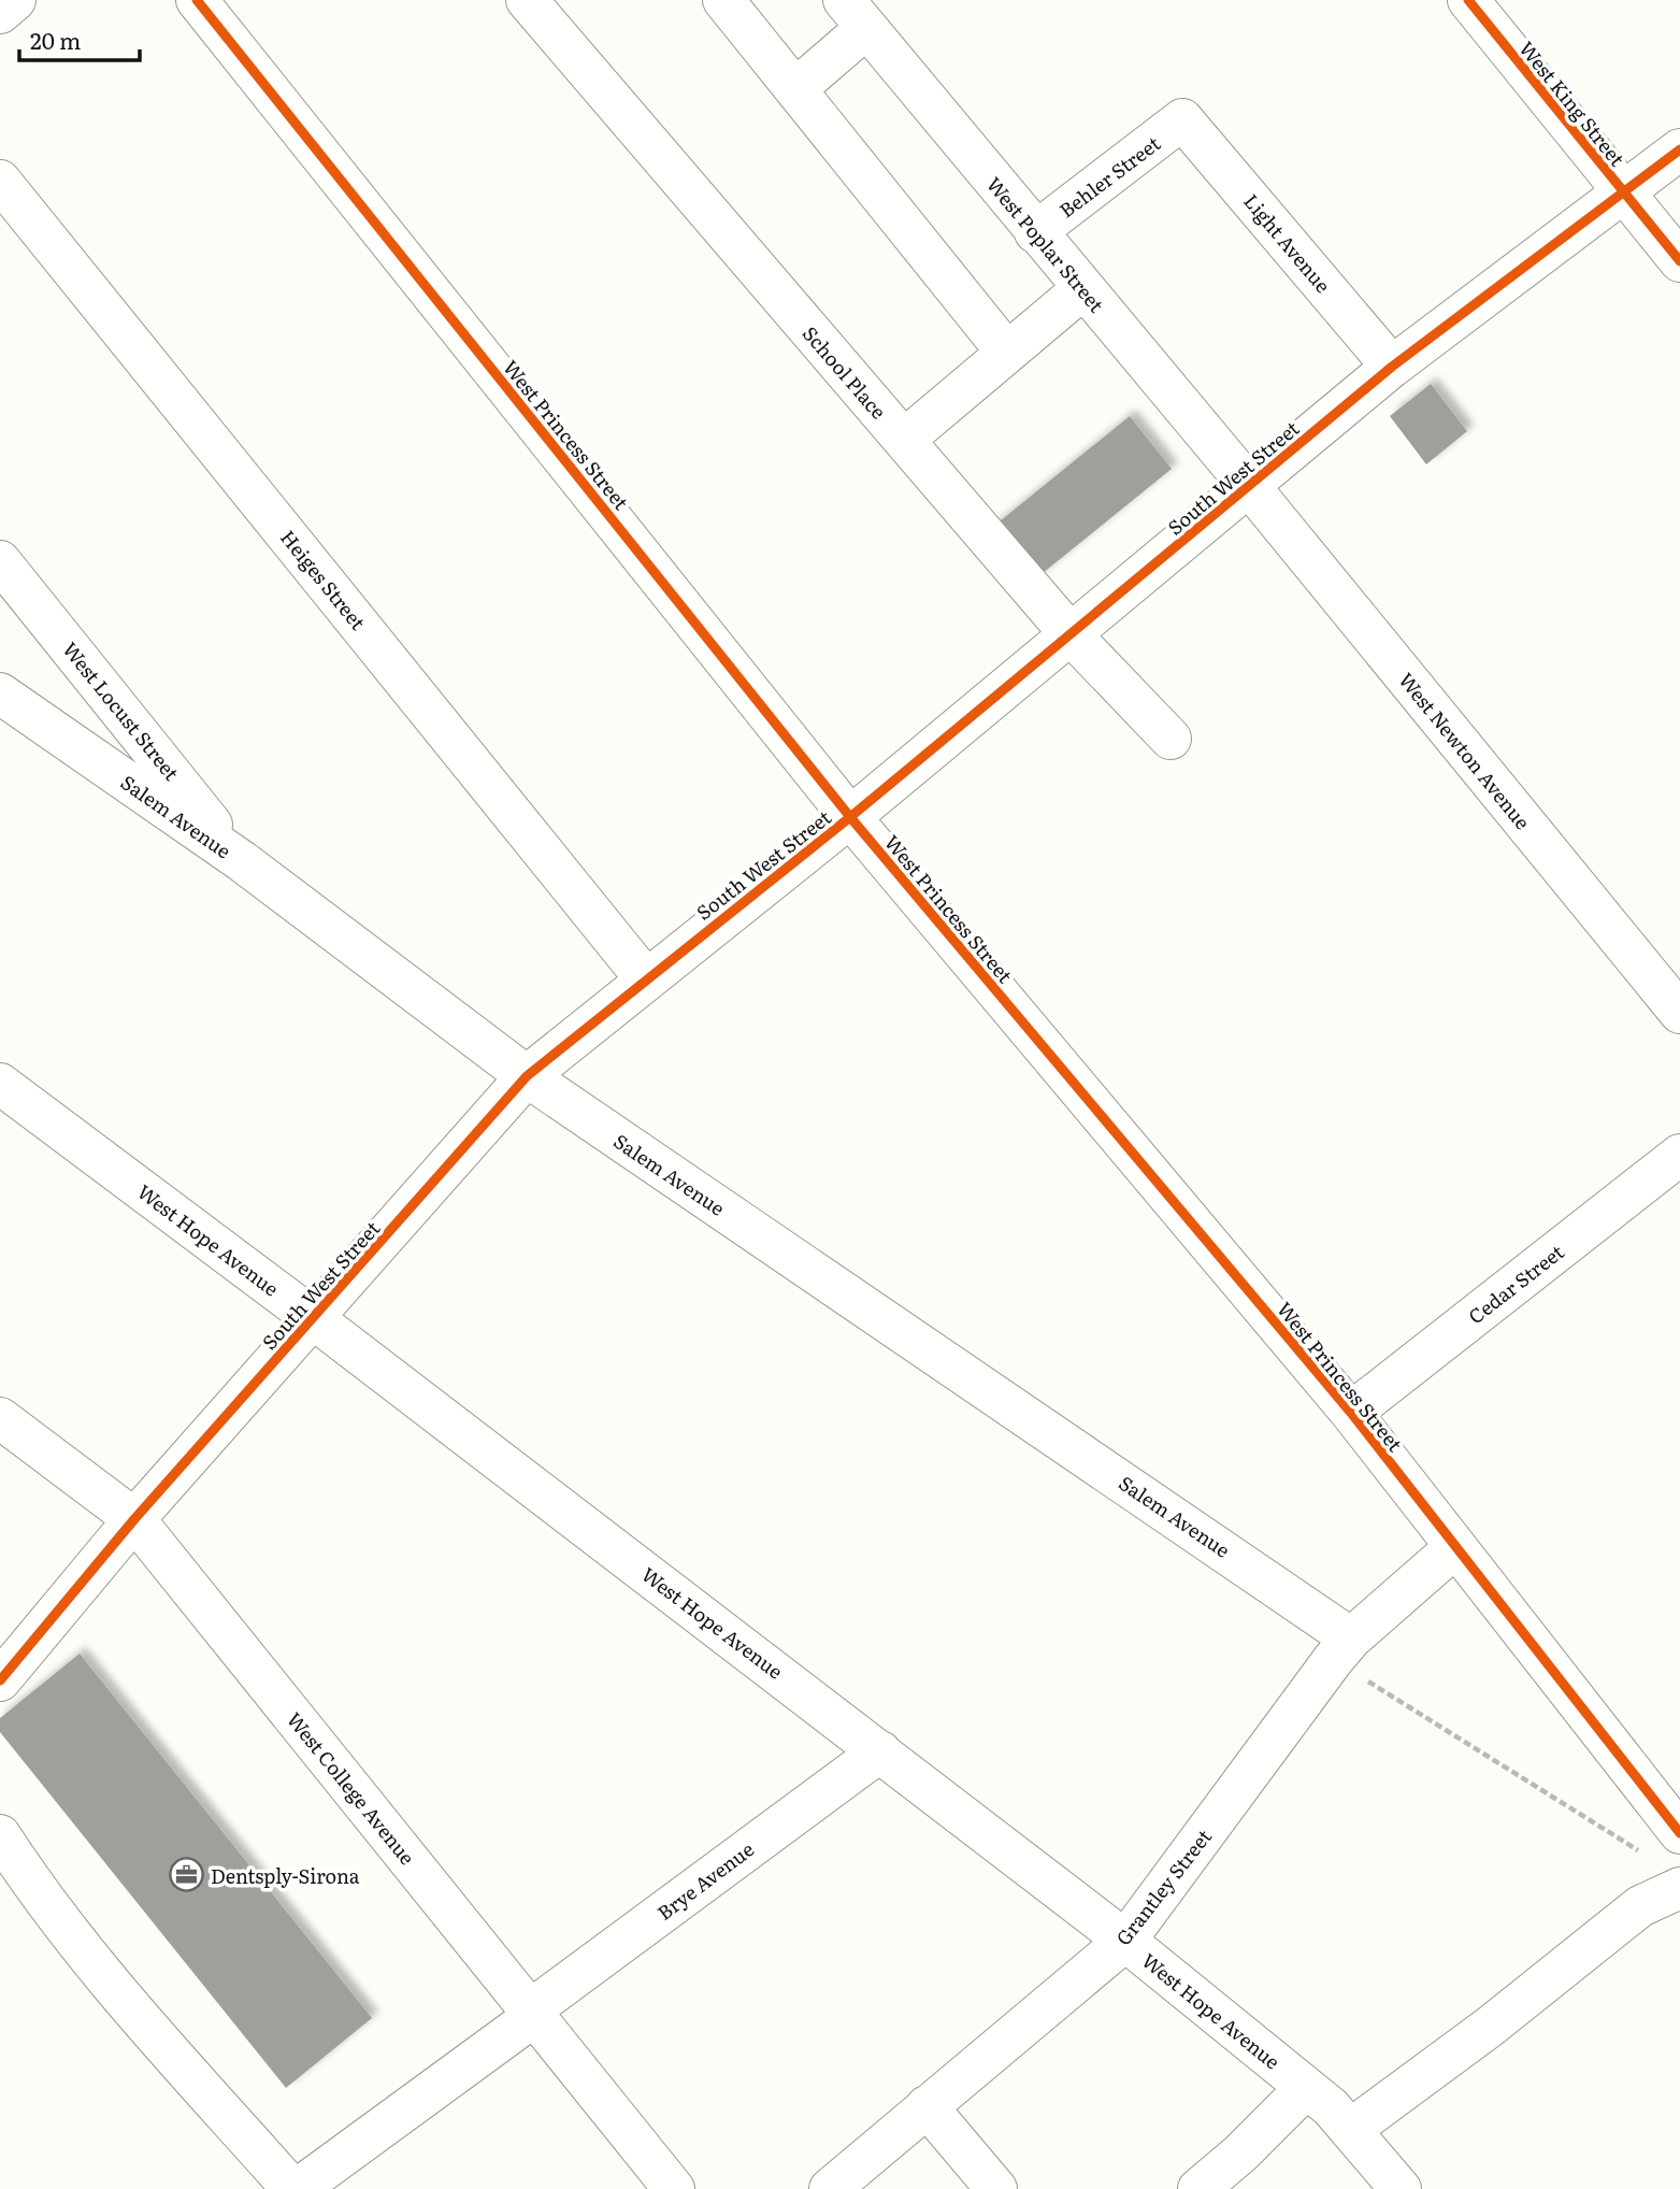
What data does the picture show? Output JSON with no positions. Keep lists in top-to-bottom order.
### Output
{
  "streets": {
    "street": [
      "West King Street",
      "Behler Street",
      "Light Avenue",
      "West Poplar Street",
      "School Place",
      "West Princess Street",
      "South West Street",
      "Heiges Street",
      "West Locust Street",
      "West Newton Avenue",
      "Salem Avenue",
      "West Hope Avenue",
      "Cedar Street",
      "West College Avenue",
      "Brye Avenue",
      "Grantley Street"
    ]
  },
  "crossings": [
    ["West King Street", "South West Street"],
    ["Behler Street", "Light Avenue"],
    ["Behler Street", "West Poplar Street"],
    ["Light Avenue", "South West Street"],
    ["West Poplar Street", "South West Street"],
    ["West Poplar Street", "West Newton Avenue"],
    ["School Place", "South West Street"],
    ["West Princess Street", "South West Street"],
    ["West Princess Street", "Cedar Street"],
    ["West Princess Street", "Grantley Street"],
    ["South West Street", "Heiges Street"],
    ["South West Street", "West Newton Avenue"],
    ["South West Street", "Salem Avenue"],
    ["South West Street", "West Hope Avenue"],
    ["South West Street", "West College Avenue"],
    ["West Locust Street", "Salem Avenue"],
    ["Salem Avenue", "Grantley Street"],
    ["West Hope Avenue", "Brye Avenue"],
    ["West Hope Avenue", "Grantley Street"],
    ["West College Avenue", "Brye Avenue"]
  ],
  "places": {
    "office": ["Dentsply-Sirona"]
  },
  "scale_bar": "20 m"
}
